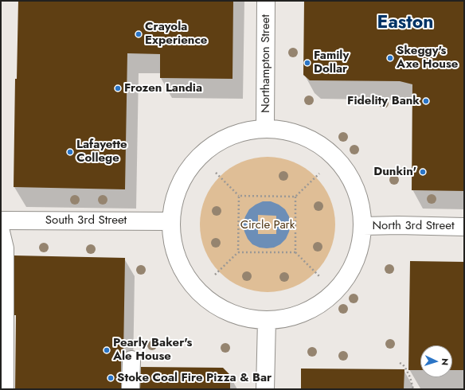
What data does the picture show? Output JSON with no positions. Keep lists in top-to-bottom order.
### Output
{
  "streets": {
    "main road": ["Northampton Street", "South 3rd Street", "North 3rd Street"]
  },
  "districts": ["Easton"],
  "parks": ["Circle Park"],
  "places": [
    "Crayola Experience",
    "Skeggy's Axe House",
    "Family Dollar",
    "Frozen Landia",
    "Fidelity Bank",
    "Lafayette College",
    "Dunkin'",
    "Pearly Baker's Ale House",
    "Stoke Coal Fire Pizza & Bar"
  ],
  "north": "right"
}
